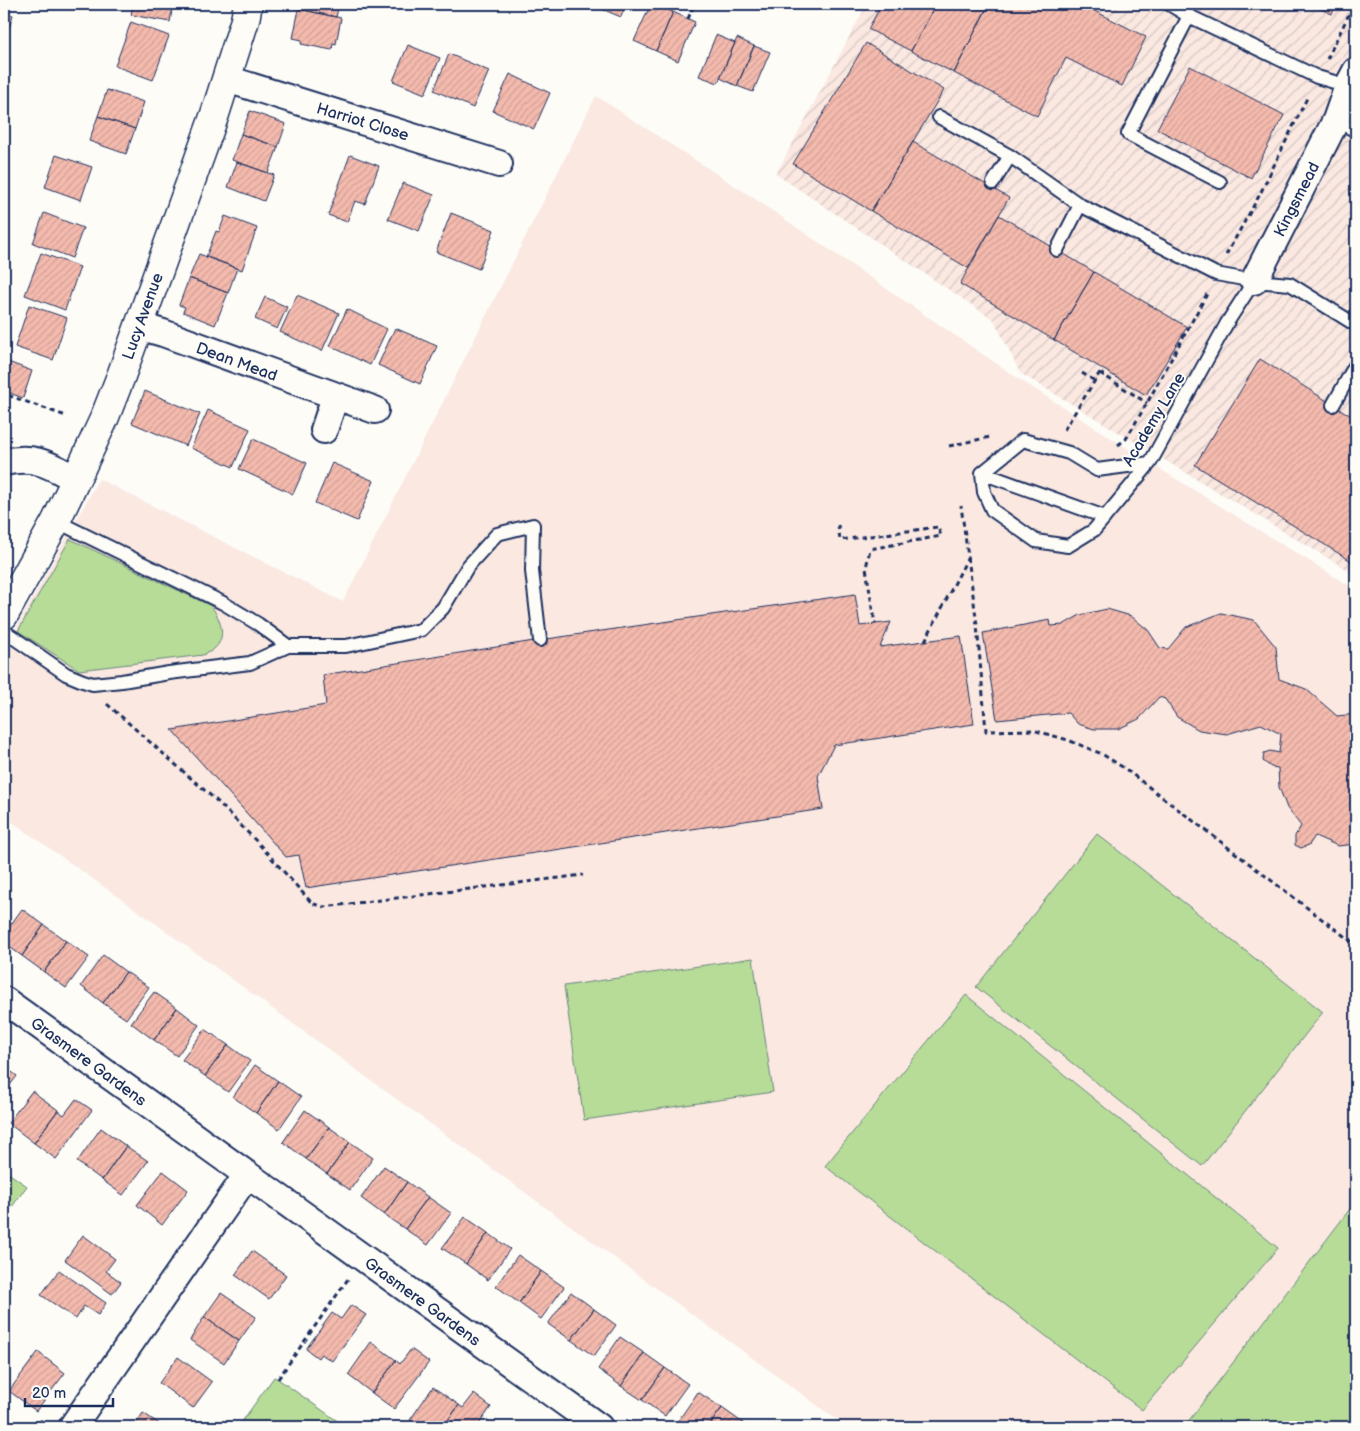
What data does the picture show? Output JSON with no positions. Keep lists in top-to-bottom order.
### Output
{
  "streets": {
    "street": [
      "Harriot Close",
      "Kingsmead",
      "Lucy Avenue",
      "Dean Mead",
      "Grasmere Gardens"
    ],
    "lane": ["Academy Lane"]
  },
  "crossings": [
    ["Harriot Close", "Lucy Avenue"],
    ["Kingsmead", "Academy Lane"],
    ["Lucy Avenue", "Dean Mead"]
  ],
  "scale_bar": "20 m"
}
